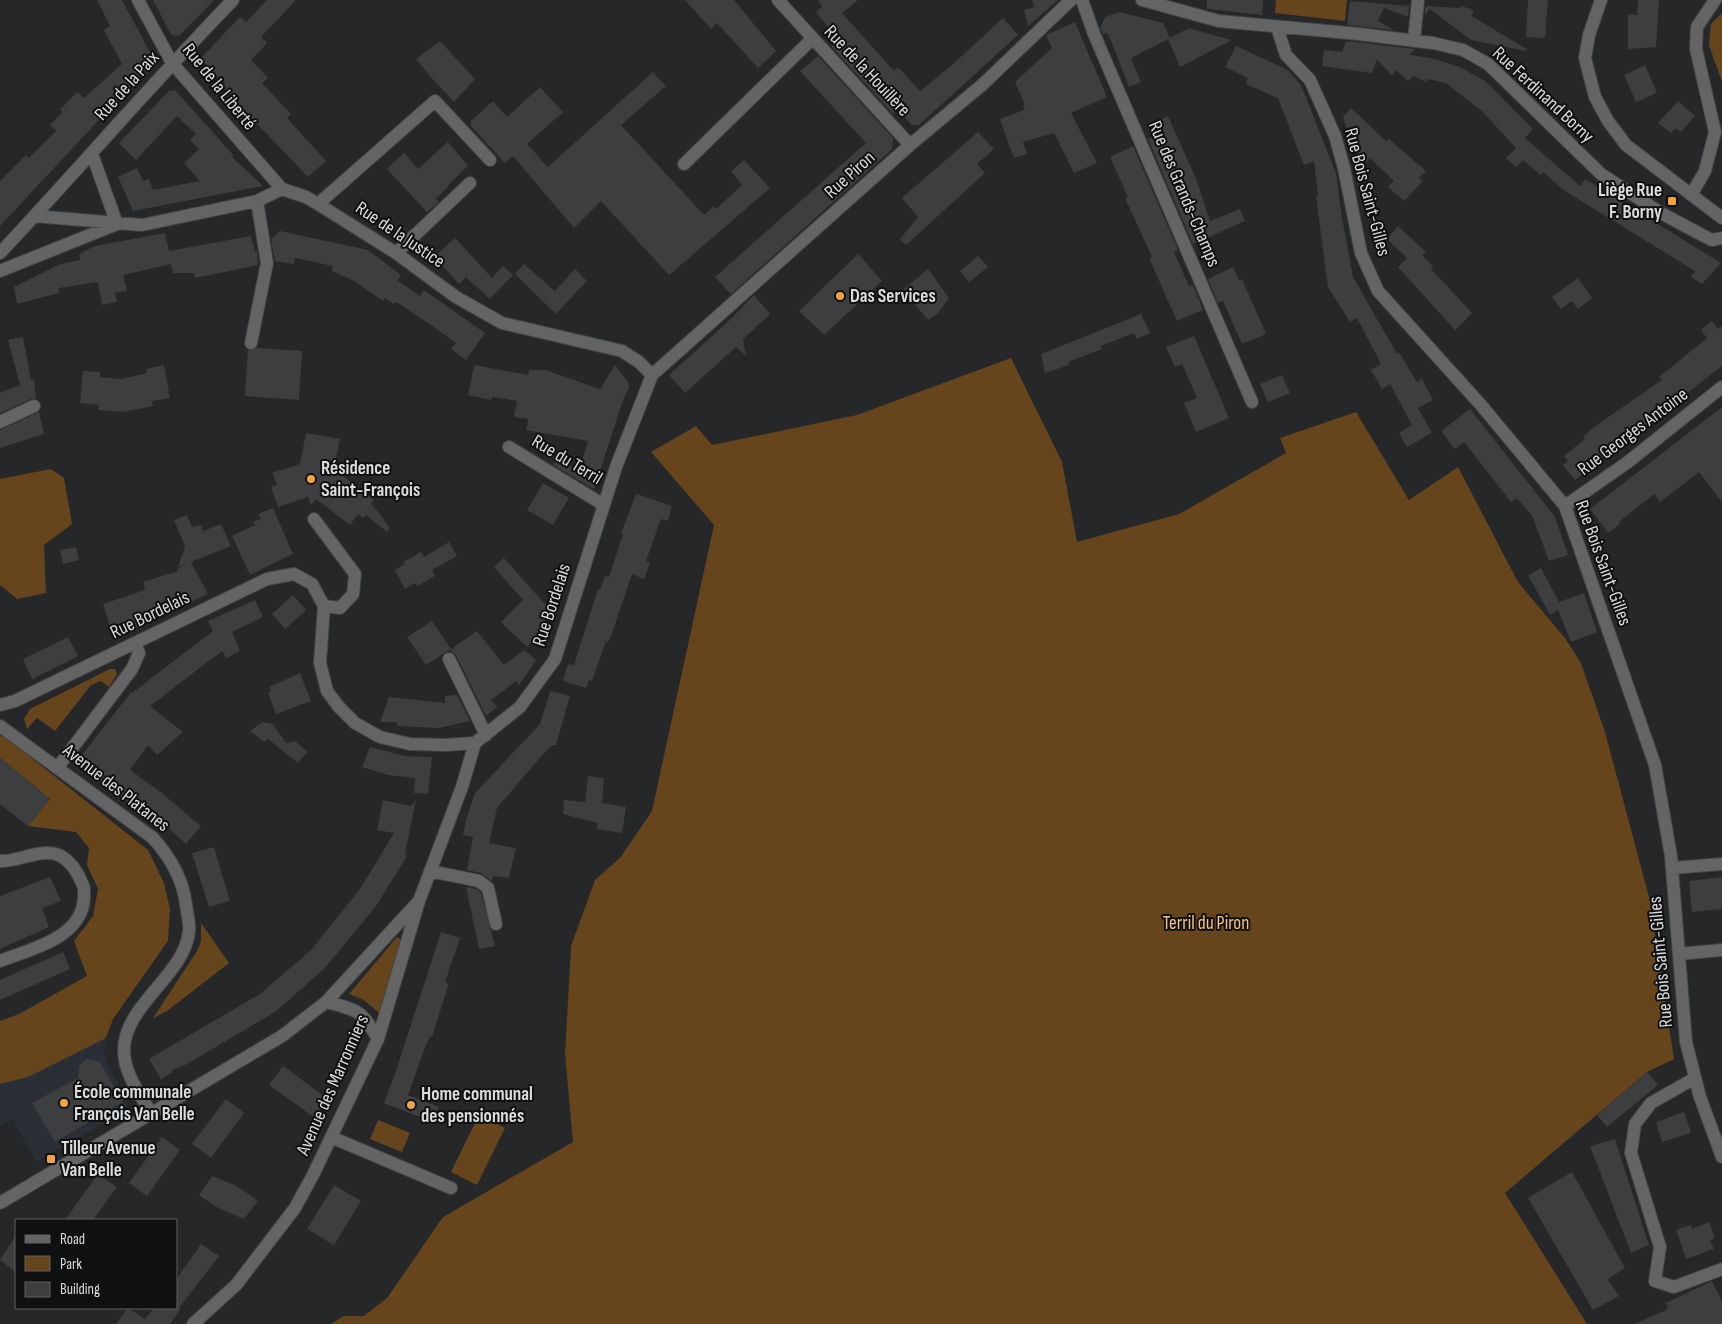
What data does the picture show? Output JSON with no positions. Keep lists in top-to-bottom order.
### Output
{
  "streets": {
    "street": [
      "Rue de la Houillère",
      "Rue de la Paix",
      "Rue de la Liberté",
      "Rue Ferdinand Borny",
      "Rue Piron",
      "Rue Bois Saint-Gilles",
      "Rue des Grands-Champs",
      "Rue de la Justice",
      "Rue Georges Antoine",
      "Rue du Terril",
      "Rue Bordelais",
      "Avenue des Platanes",
      "Avenue des Marronniers"
    ]
  },
  "crossings": [
    ["Rue de la Houillère", "Rue Piron"],
    ["Rue de la Paix", "Rue de la Liberté"],
    ["Rue de la Liberté", "Rue de la Justice"],
    ["Rue Ferdinand Borny", "Rue Bois Saint-Gilles"],
    ["Rue Piron", "Rue de la Justice"],
    ["Rue Piron", "Rue Bordelais"],
    ["Rue Bois Saint-Gilles", "Rue Georges Antoine"],
    ["Rue de la Justice", "Rue Bordelais"],
    ["Rue du Terril", "Rue Bordelais"],
    ["Rue Bordelais", "Avenue des Marronniers"]
  ],
  "parks": ["Terril du Piron"],
  "places": {
    "transit": ["Liège Rue F. Borny", "Tilleur Avenue Van Belle"],
    "other": [
      "Das Services",
      "Résidence Saint-François",
      "École communale François Van Belle",
      "Home communal des pensionnés"
    ]
  },
  "legend": ["Road", "Park", "Building"]
}
